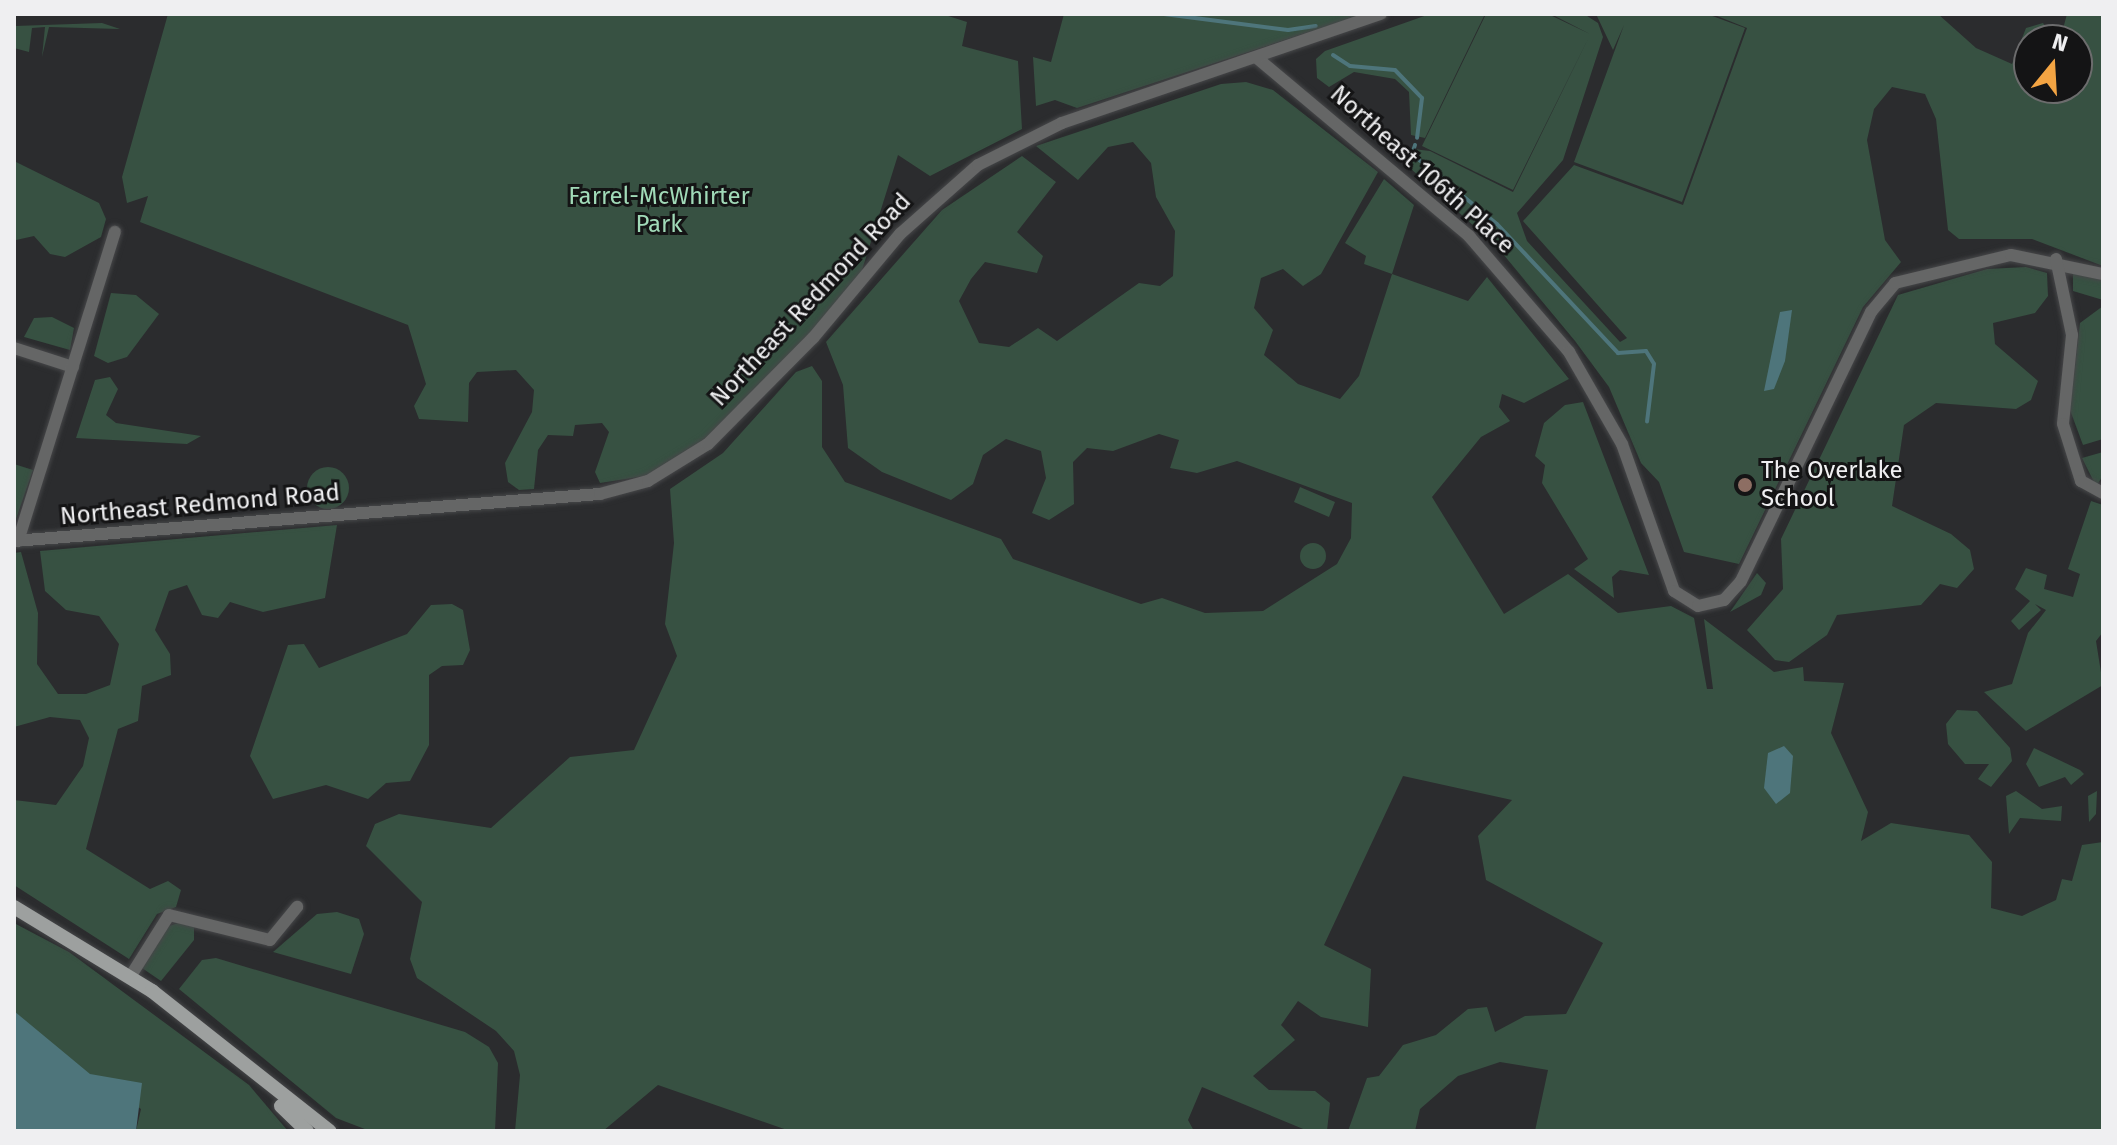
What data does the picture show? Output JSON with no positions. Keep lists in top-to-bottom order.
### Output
{
  "streets": {
    "street": ["Northeast 106th Place", "Northeast Redmond Road"]
  },
  "crossings": [
    ["Northeast 106th Place", "Northeast Redmond Road"]
  ],
  "parks": ["Farrel-McWhirter Park"],
  "places": ["The Overlake School"],
  "north": "top"
}
